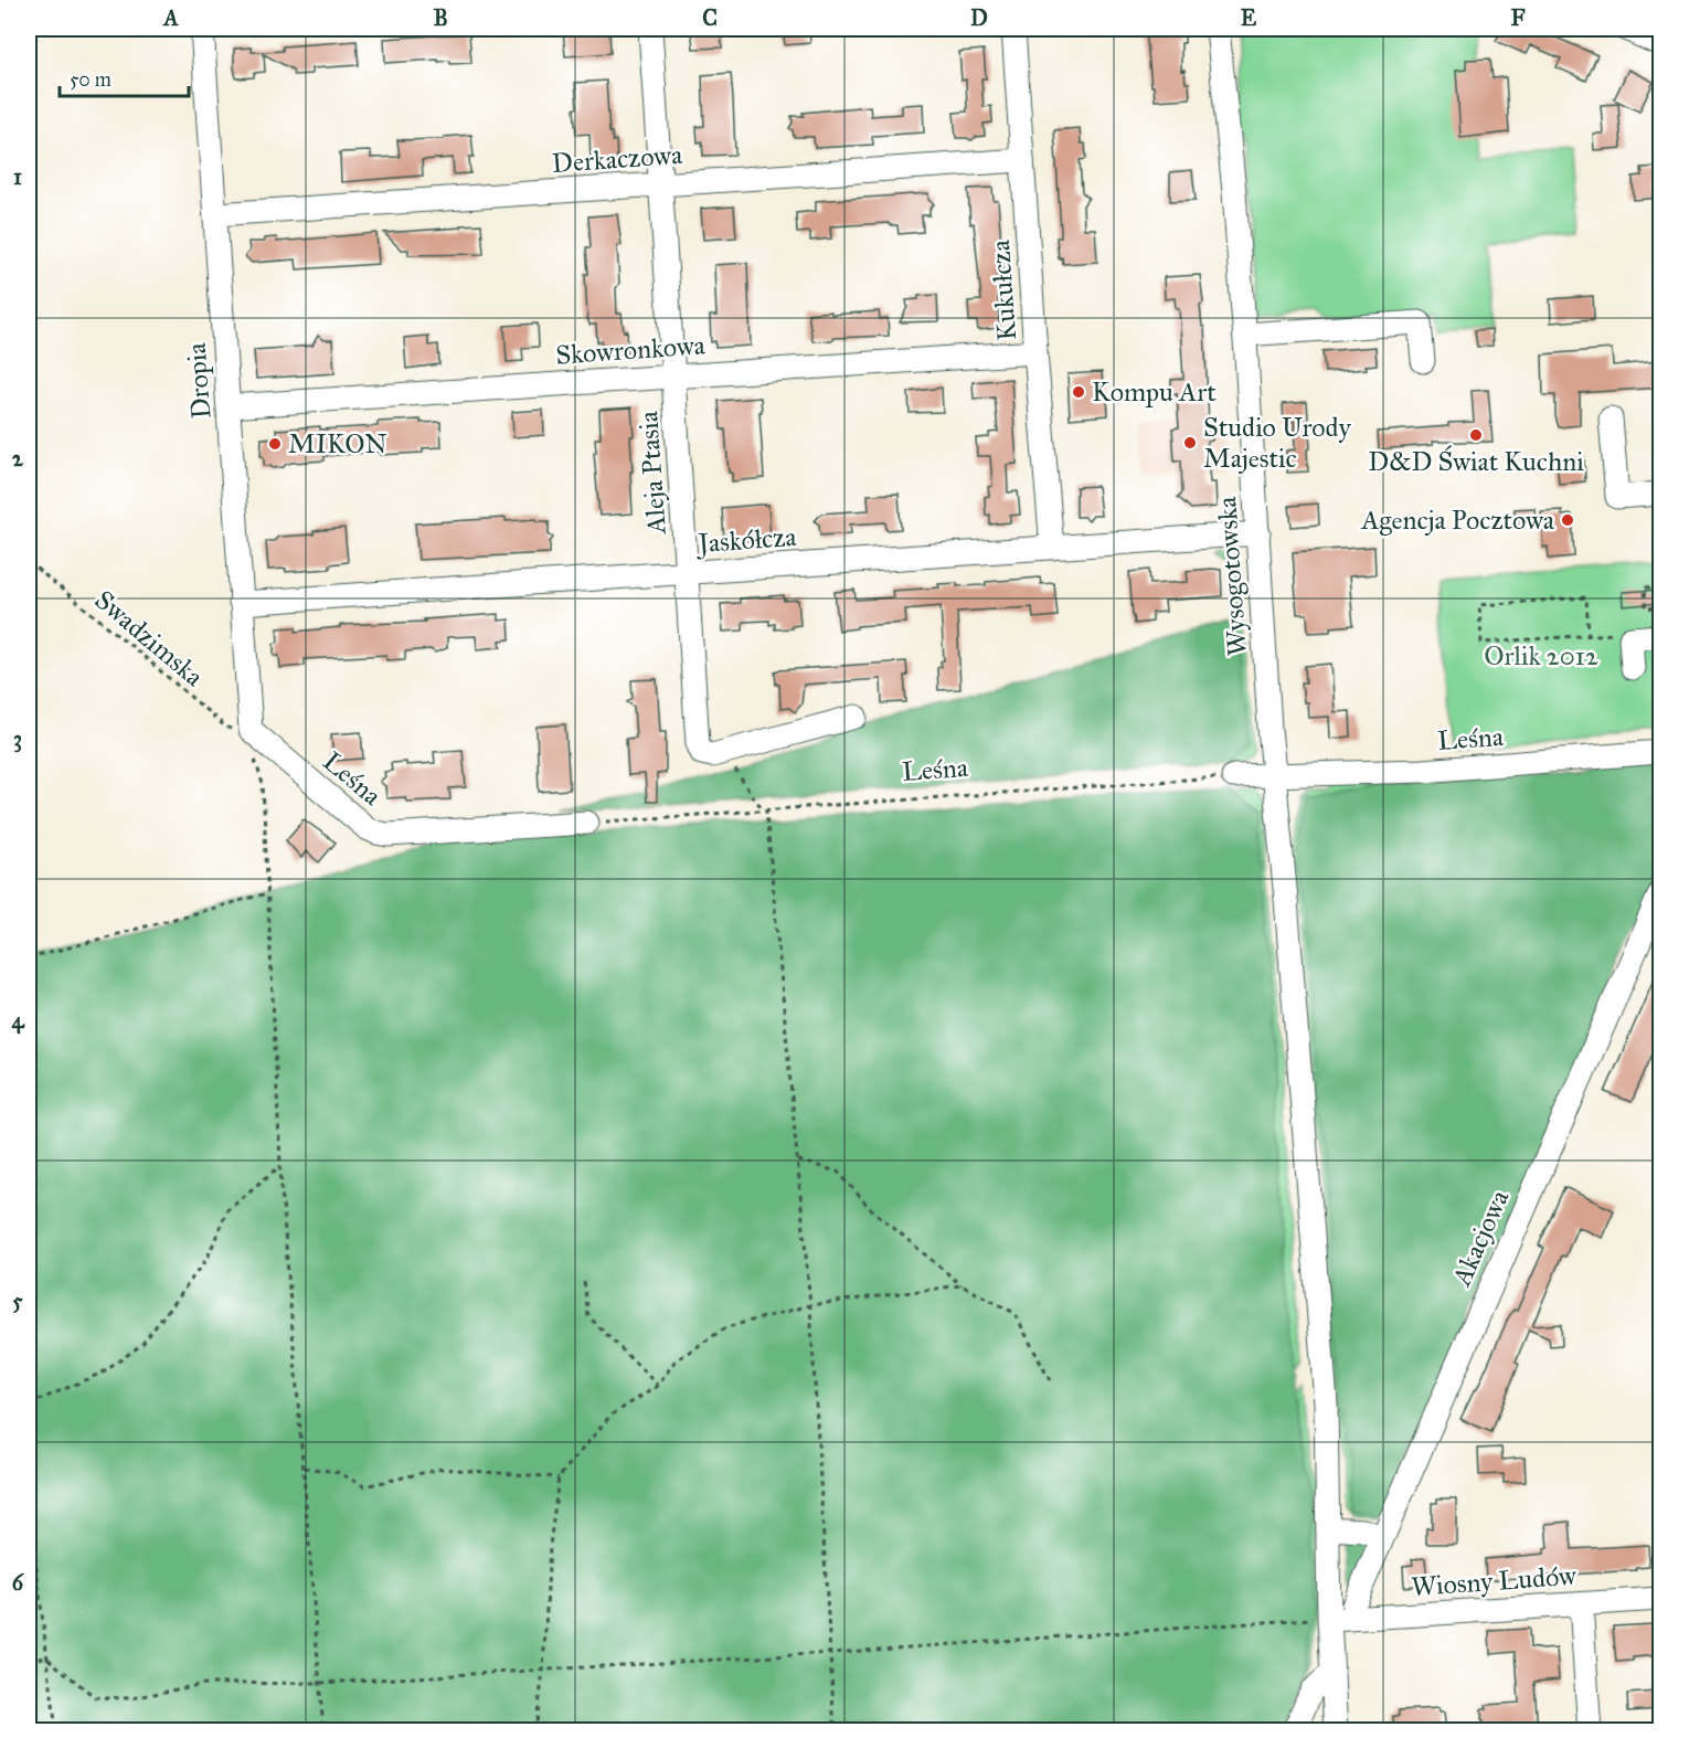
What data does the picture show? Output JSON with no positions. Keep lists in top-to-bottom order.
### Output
{
  "streets": {
    "street": [
      "Derkaczowa",
      "Kukułcza",
      "Skowronkowa",
      "Dropia",
      "Aleja Ptasia",
      "Jaskółcza",
      "Wysogotowska",
      "Leśna",
      "Akacjowa",
      "Wiosny Ludów"
    ],
    "path": ["Swadzimska"]
  },
  "crossings": [
    ["Derkaczowa", "Kukułcza"],
    ["Derkaczowa", "Dropia"],
    ["Derkaczowa", "Aleja Ptasia"],
    ["Kukułcza", "Skowronkowa"],
    ["Kukułcza", "Jaskółcza"],
    ["Skowronkowa", "Dropia"],
    ["Skowronkowa", "Aleja Ptasia"],
    ["Dropia", "Jaskółcza"],
    ["Dropia", "Swadzimska"],
    ["Dropia", "Leśna"],
    ["Aleja Ptasia", "Jaskółcza"],
    ["Jaskółcza", "Wysogotowska"],
    ["Wysogotowska", "Leśna"],
    ["Wysogotowska", "Wiosny Ludów"],
    ["Swadzimska", "Leśna"]
  ],
  "parks": ["Orlik 2012"],
  "places": [
    "Kompu Art",
    "D&D Świat Kuchni",
    "Studio Urody Majestic",
    "MIKON",
    "Agencja Pocztowa"
  ],
  "scale_bar": "50 m",
  "grid": {
    "columns": [
      "A",
      "B",
      "C",
      "D",
      "E",
      "F"
    ],
    "rows": [
      "1",
      "2",
      "3",
      "4",
      "5",
      "6"
    ]
  }
}
